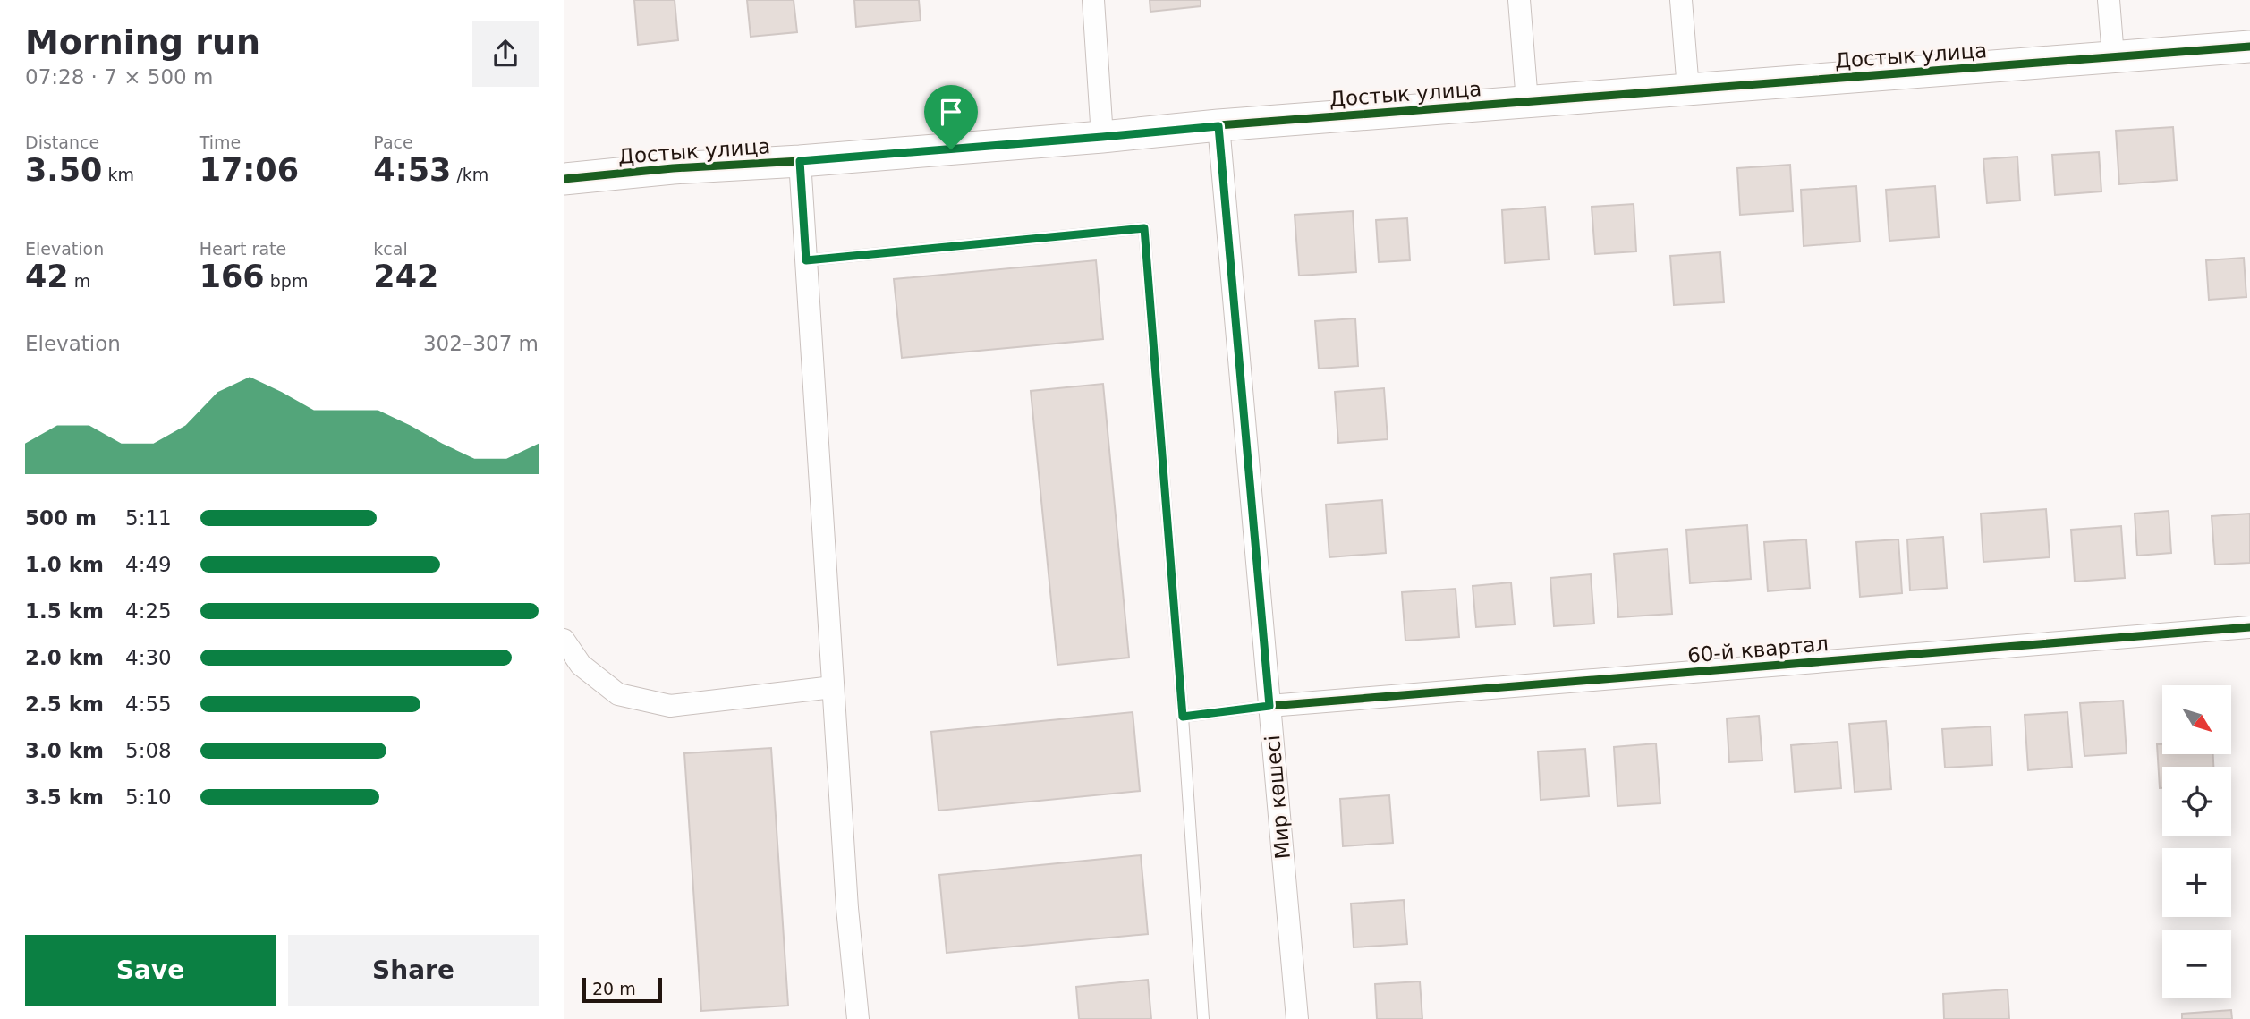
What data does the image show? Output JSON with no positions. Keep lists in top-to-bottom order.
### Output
{
  "streets": {
    "street": ["Достык улица", "60-й квартал", "Мир көшесі"]
  },
  "crossings": [
    ["Достык улица", "Мир көшесі"],
    ["60-й квартал", "Мир көшесі"]
  ],
  "scale_bar": "20 m",
  "north": "bottom right",
  "page": {
    "heading": ["Morning run", "07:28 · 7 × 500 m"],
    "stats": [
      ["Distance", "3.50 km"],
      ["Time", "17:06"],
      ["Pace", "4:53 /km"],
      ["Elevation", "42 m"],
      ["Heart rate", "166 bpm"],
      ["kcal", "242"]
    ],
    "chart": ["Elevation", "302–307 m"],
    "list": [
      {
        "name": "500 m",
        "note": "5:11"
      },
      {
        "name": "1.0 km",
        "note": "4:49"
      },
      {
        "name": "1.5 km",
        "note": "4:25"
      },
      {
        "name": "2.0 km",
        "note": "4:30"
      },
      {
        "name": "2.5 km",
        "note": "4:55"
      },
      {
        "name": "3.0 km",
        "note": "5:08"
      },
      {
        "name": "3.5 km",
        "note": "5:10"
      }
    ],
    "map_buttons": ["+", "−"],
    "buttons": ["Save", "Share"],
    "scale": "20 m"
  }
}
